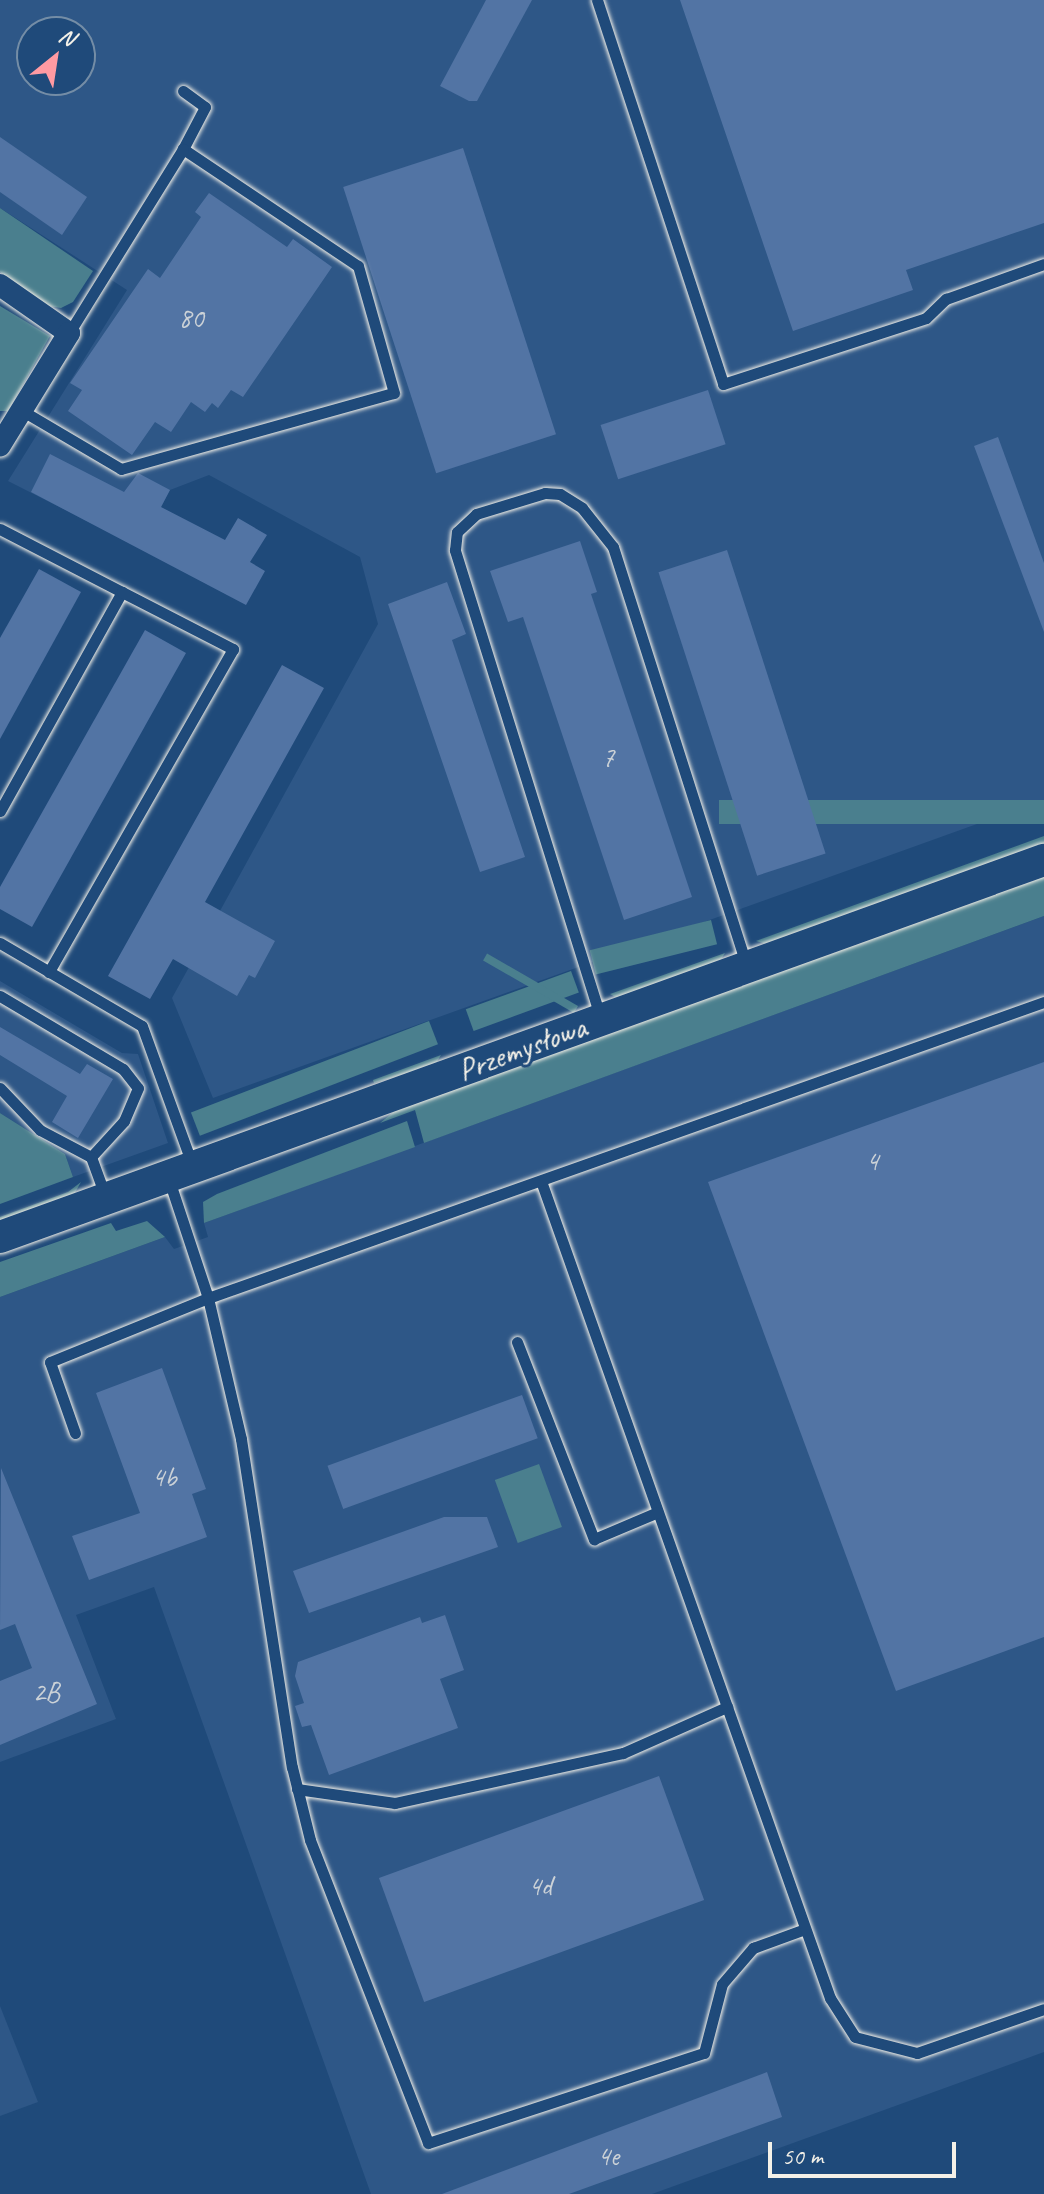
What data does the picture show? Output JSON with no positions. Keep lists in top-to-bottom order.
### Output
{
  "streets": {
    "street": ["Przemysłowa"]
  },
  "house_numbers": [
    "80",
    "7",
    "4",
    "4b",
    "2B",
    "4d",
    "4e"
  ],
  "scale_bar": "50 m",
  "north": "top right"
}
